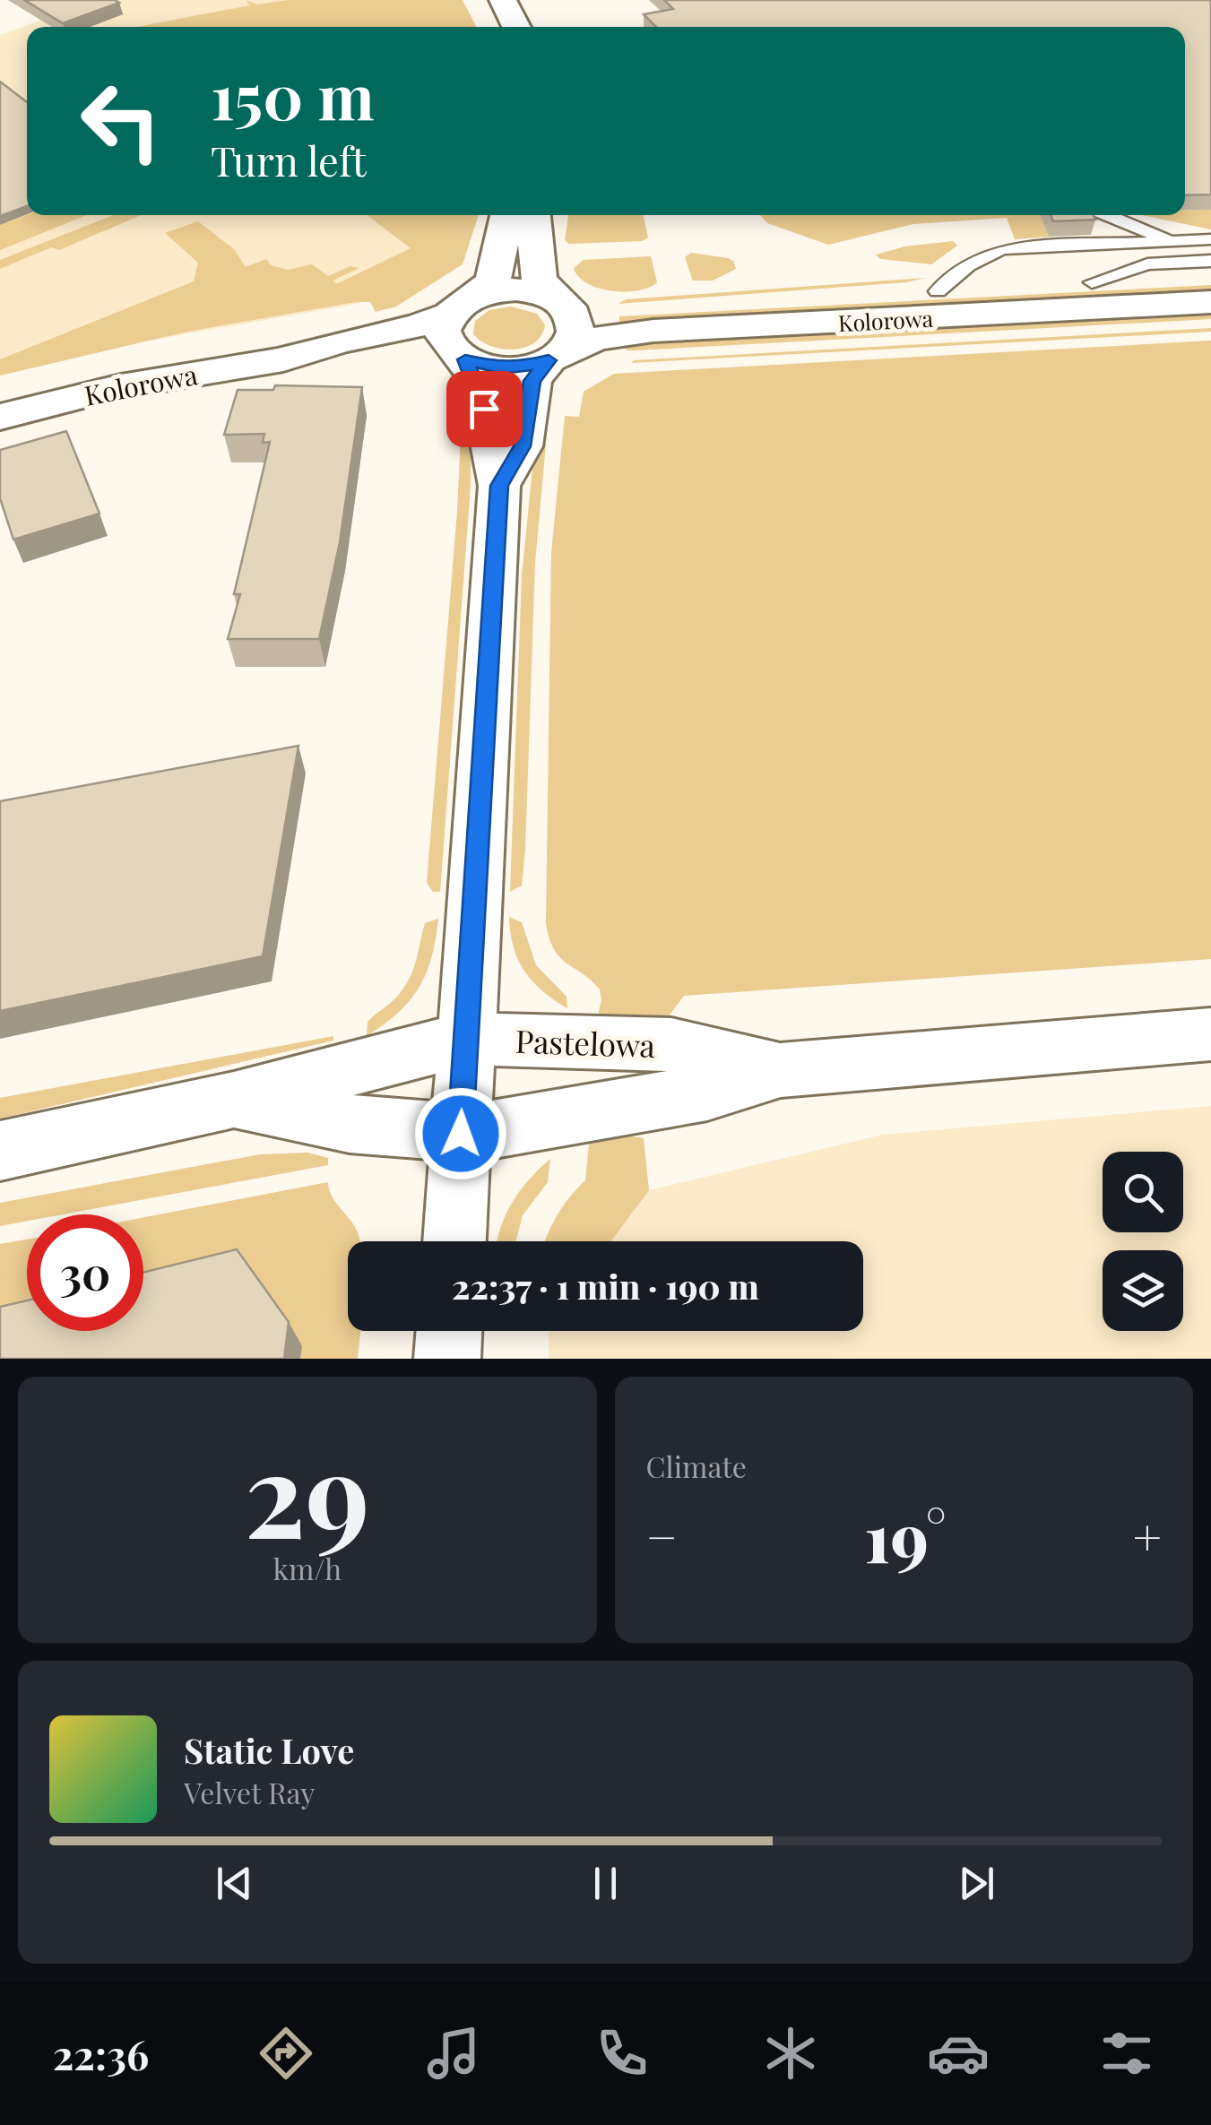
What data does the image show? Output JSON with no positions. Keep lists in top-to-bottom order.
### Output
{
  "streets": {
    "street": ["Kolorowa", "Pastelowa"]
  },
  "page": {
    "turn": ["150 m", "Turn left"],
    "limit": "30",
    "trip": "22:37 · 1 min · 190 m",
    "tile": [
      ["29", "km/h"],
      "Climate"
    ],
    "heat": ["−", "19°", "+"],
    "song": ["Static Love", "Velvet Ray"],
    "tabs": "22:36"
  }
}
